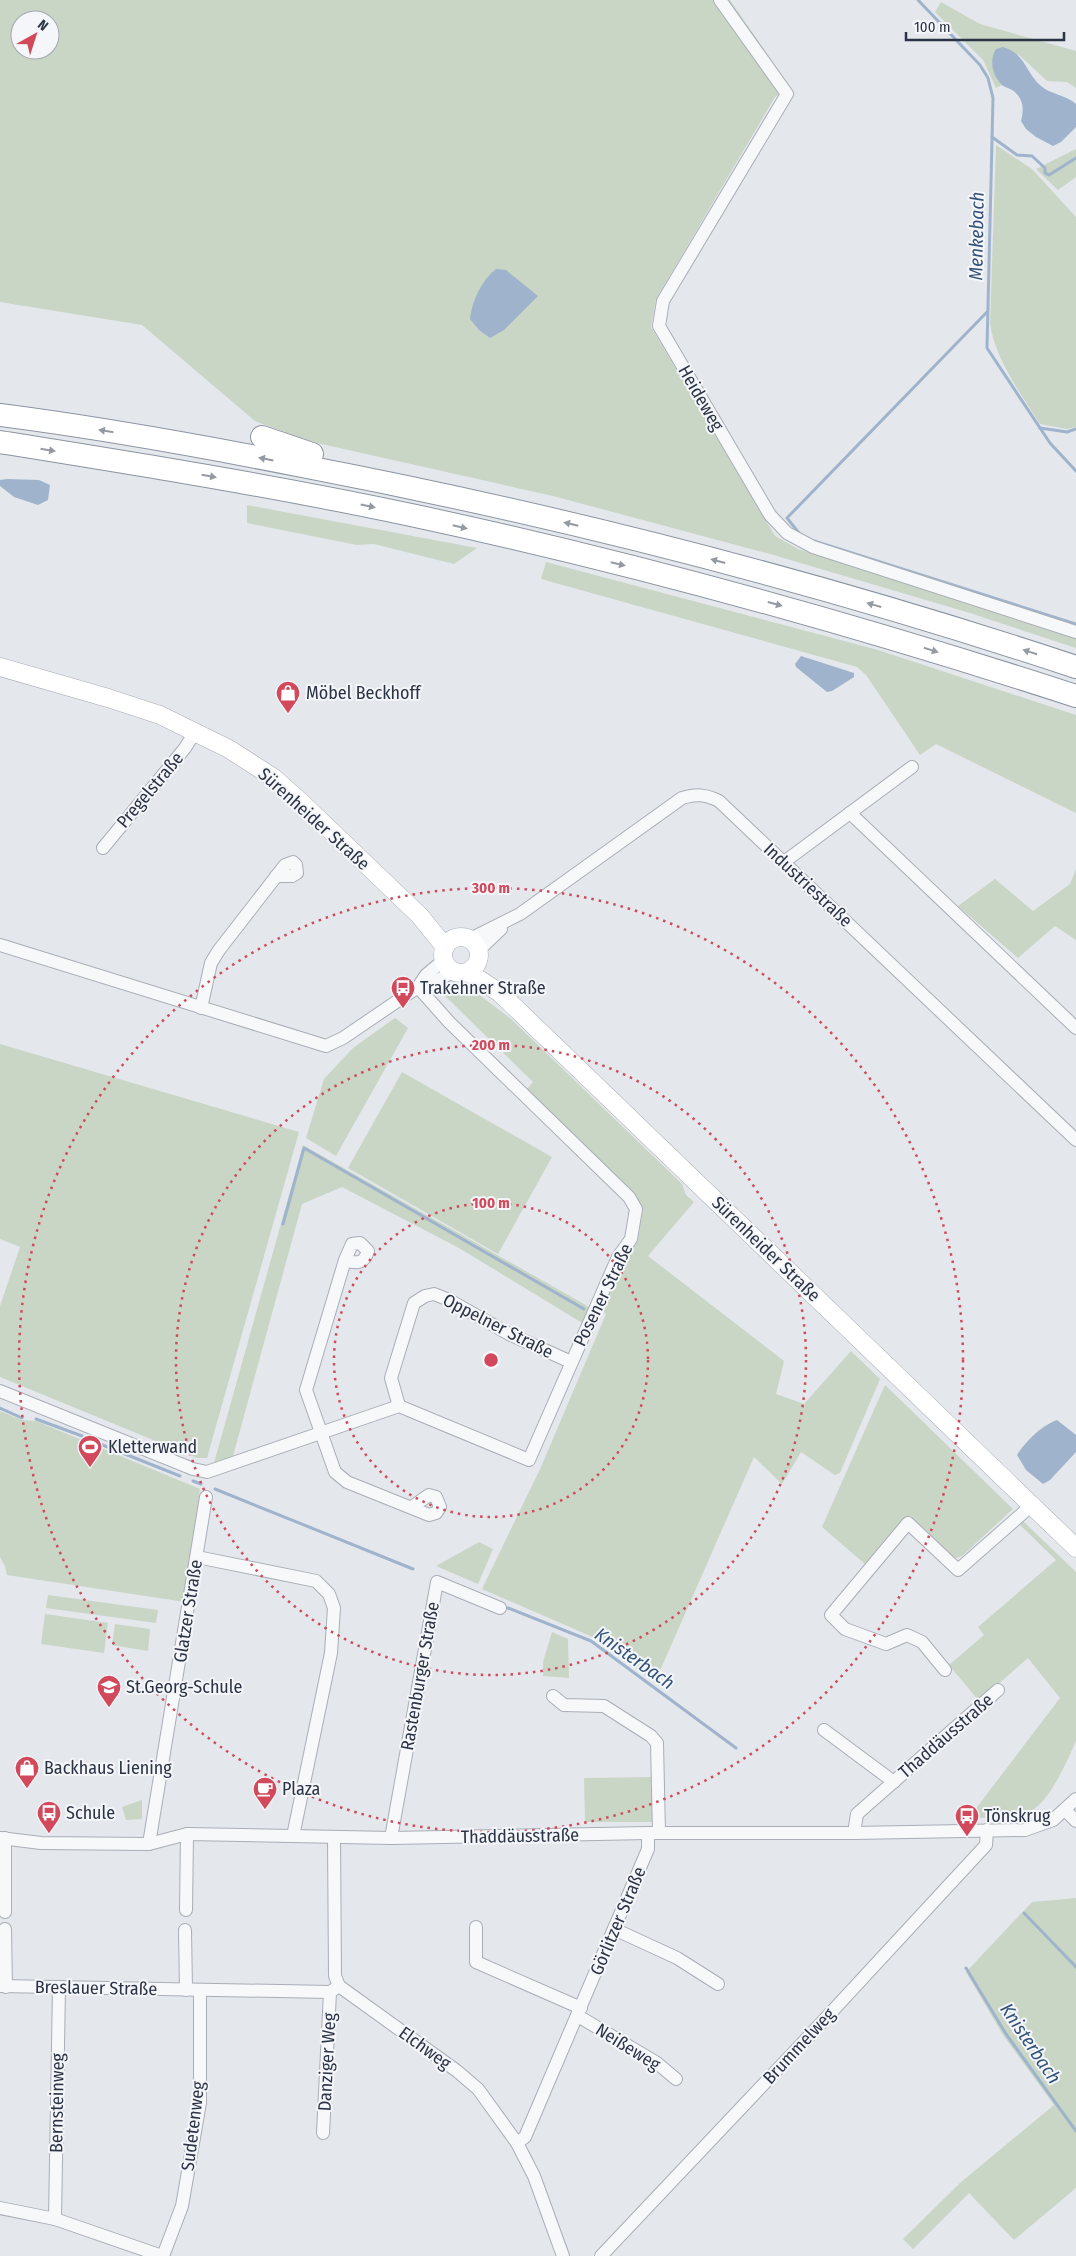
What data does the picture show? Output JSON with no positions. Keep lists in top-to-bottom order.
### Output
{
  "streets": {
    "main road": ["Sürenheider Straße"],
    "street": [
      "Heideweg",
      "Pregelstraße",
      "Industriestraße",
      "Posener Straße",
      "Oppelner Straße",
      "Glatzer Straße",
      "Rastenburger Straße",
      "Thaddäusstraße",
      "Görlitzer Straße",
      "Breslauer Straße",
      "Brummelweg",
      "Neißeweg",
      "Elchweg",
      "Danziger Weg",
      "Bernsteinweg",
      "Sudetenweg"
    ]
  },
  "crossings": [
    ["Pregelstraße", "Sürenheider Straße"],
    ["Sürenheider Straße", "Industriestraße"],
    ["Posener Straße", "Oppelner Straße"],
    ["Glatzer Straße", "Thaddäusstraße"],
    ["Rastenburger Straße", "Thaddäusstraße"],
    ["Thaddäusstraße", "Görlitzer Straße"],
    ["Thaddäusstraße", "Brummelweg"],
    ["Görlitzer Straße", "Neißeweg"],
    ["Görlitzer Straße", "Elchweg"],
    ["Breslauer Straße", "Elchweg"],
    ["Breslauer Straße", "Danziger Weg"],
    ["Breslauer Straße", "Bernsteinweg"],
    ["Breslauer Straße", "Sudetenweg"],
    ["Elchweg", "Danziger Weg"]
  ],
  "water": ["Menkebach", "Knisterbach"],
  "places": {
    "shop": ["Möbel Beckhoff", "Backhaus Liening"],
    "bus stop": ["Trakehner Straße", "Schule", "Tönskrug"],
    "sports": ["Kletterwand"],
    "school or university": ["St.Georg-Schule"],
    "cafe": ["Plaza"]
  },
  "scale_bar": "100 m",
  "north": "top right",
  "rings": ["300 m", "200 m", "100 m"]
}
